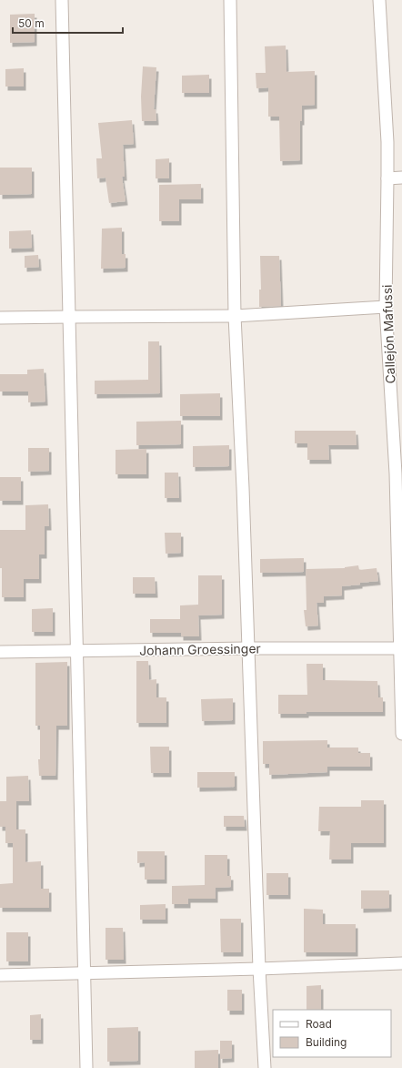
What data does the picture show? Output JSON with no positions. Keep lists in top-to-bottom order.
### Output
{
  "streets": {
    "street": ["Callejón Mafussi", "Johann Groessinger"]
  },
  "crossings": [
    ["Callejón Mafussi", "Johann Groessinger"]
  ],
  "legend": ["Road", "Building"],
  "scale_bar": "50 m"
}
